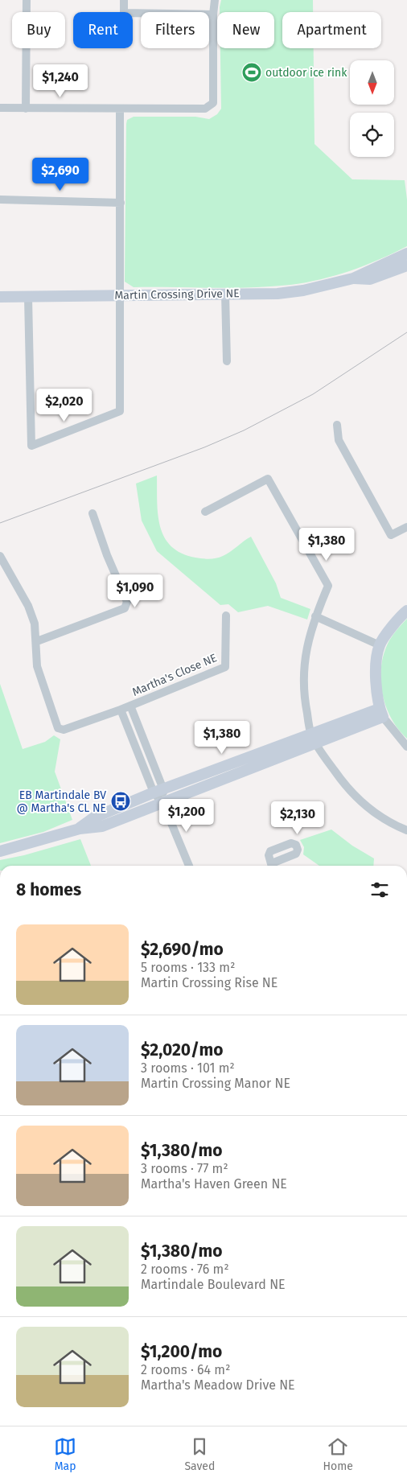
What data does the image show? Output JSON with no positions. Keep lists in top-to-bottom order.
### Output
{
  "streets": {
    "street": ["Martin Crossing Drive NE", "Martha's Close NE"]
  },
  "places": {
    "sports": ["outdoor ice rink"],
    "bus stop": ["EB Martindale BV @ Martha's CL NE"]
  },
  "north": "bottom",
  "page": {
    "chip": [
      "Buy",
      "Rent",
      "Filters",
      "New",
      "Apartment"
    ],
    "price": [
      "$1,240",
      "$2,690",
      "$2,020",
      "$1,380",
      "$1,090",
      "$1,380",
      "$1,200",
      "$2,130"
    ],
    "heading": "8 homes",
    "list": [
      {
        "name": "$2,690/mo",
        "note": "5 rooms · 133 m² · Martin Crossing Rise NE"
      },
      {
        "name": "$2,020/mo",
        "note": "3 rooms · 101 m² · Martin Crossing Manor NE"
      },
      {
        "name": "$1,380/mo",
        "note": "3 rooms · 77 m² · Martha's Haven Green NE"
      },
      {
        "name": "$1,380/mo",
        "note": "2 rooms · 76 m² · Martindale Boulevard NE"
      },
      {
        "name": "$1,200/mo",
        "note": "2 rooms · 64 m² · Martha's Meadow Drive NE"
      }
    ],
    "tabs": ["Map", "Saved", "Home"]
  }
}
